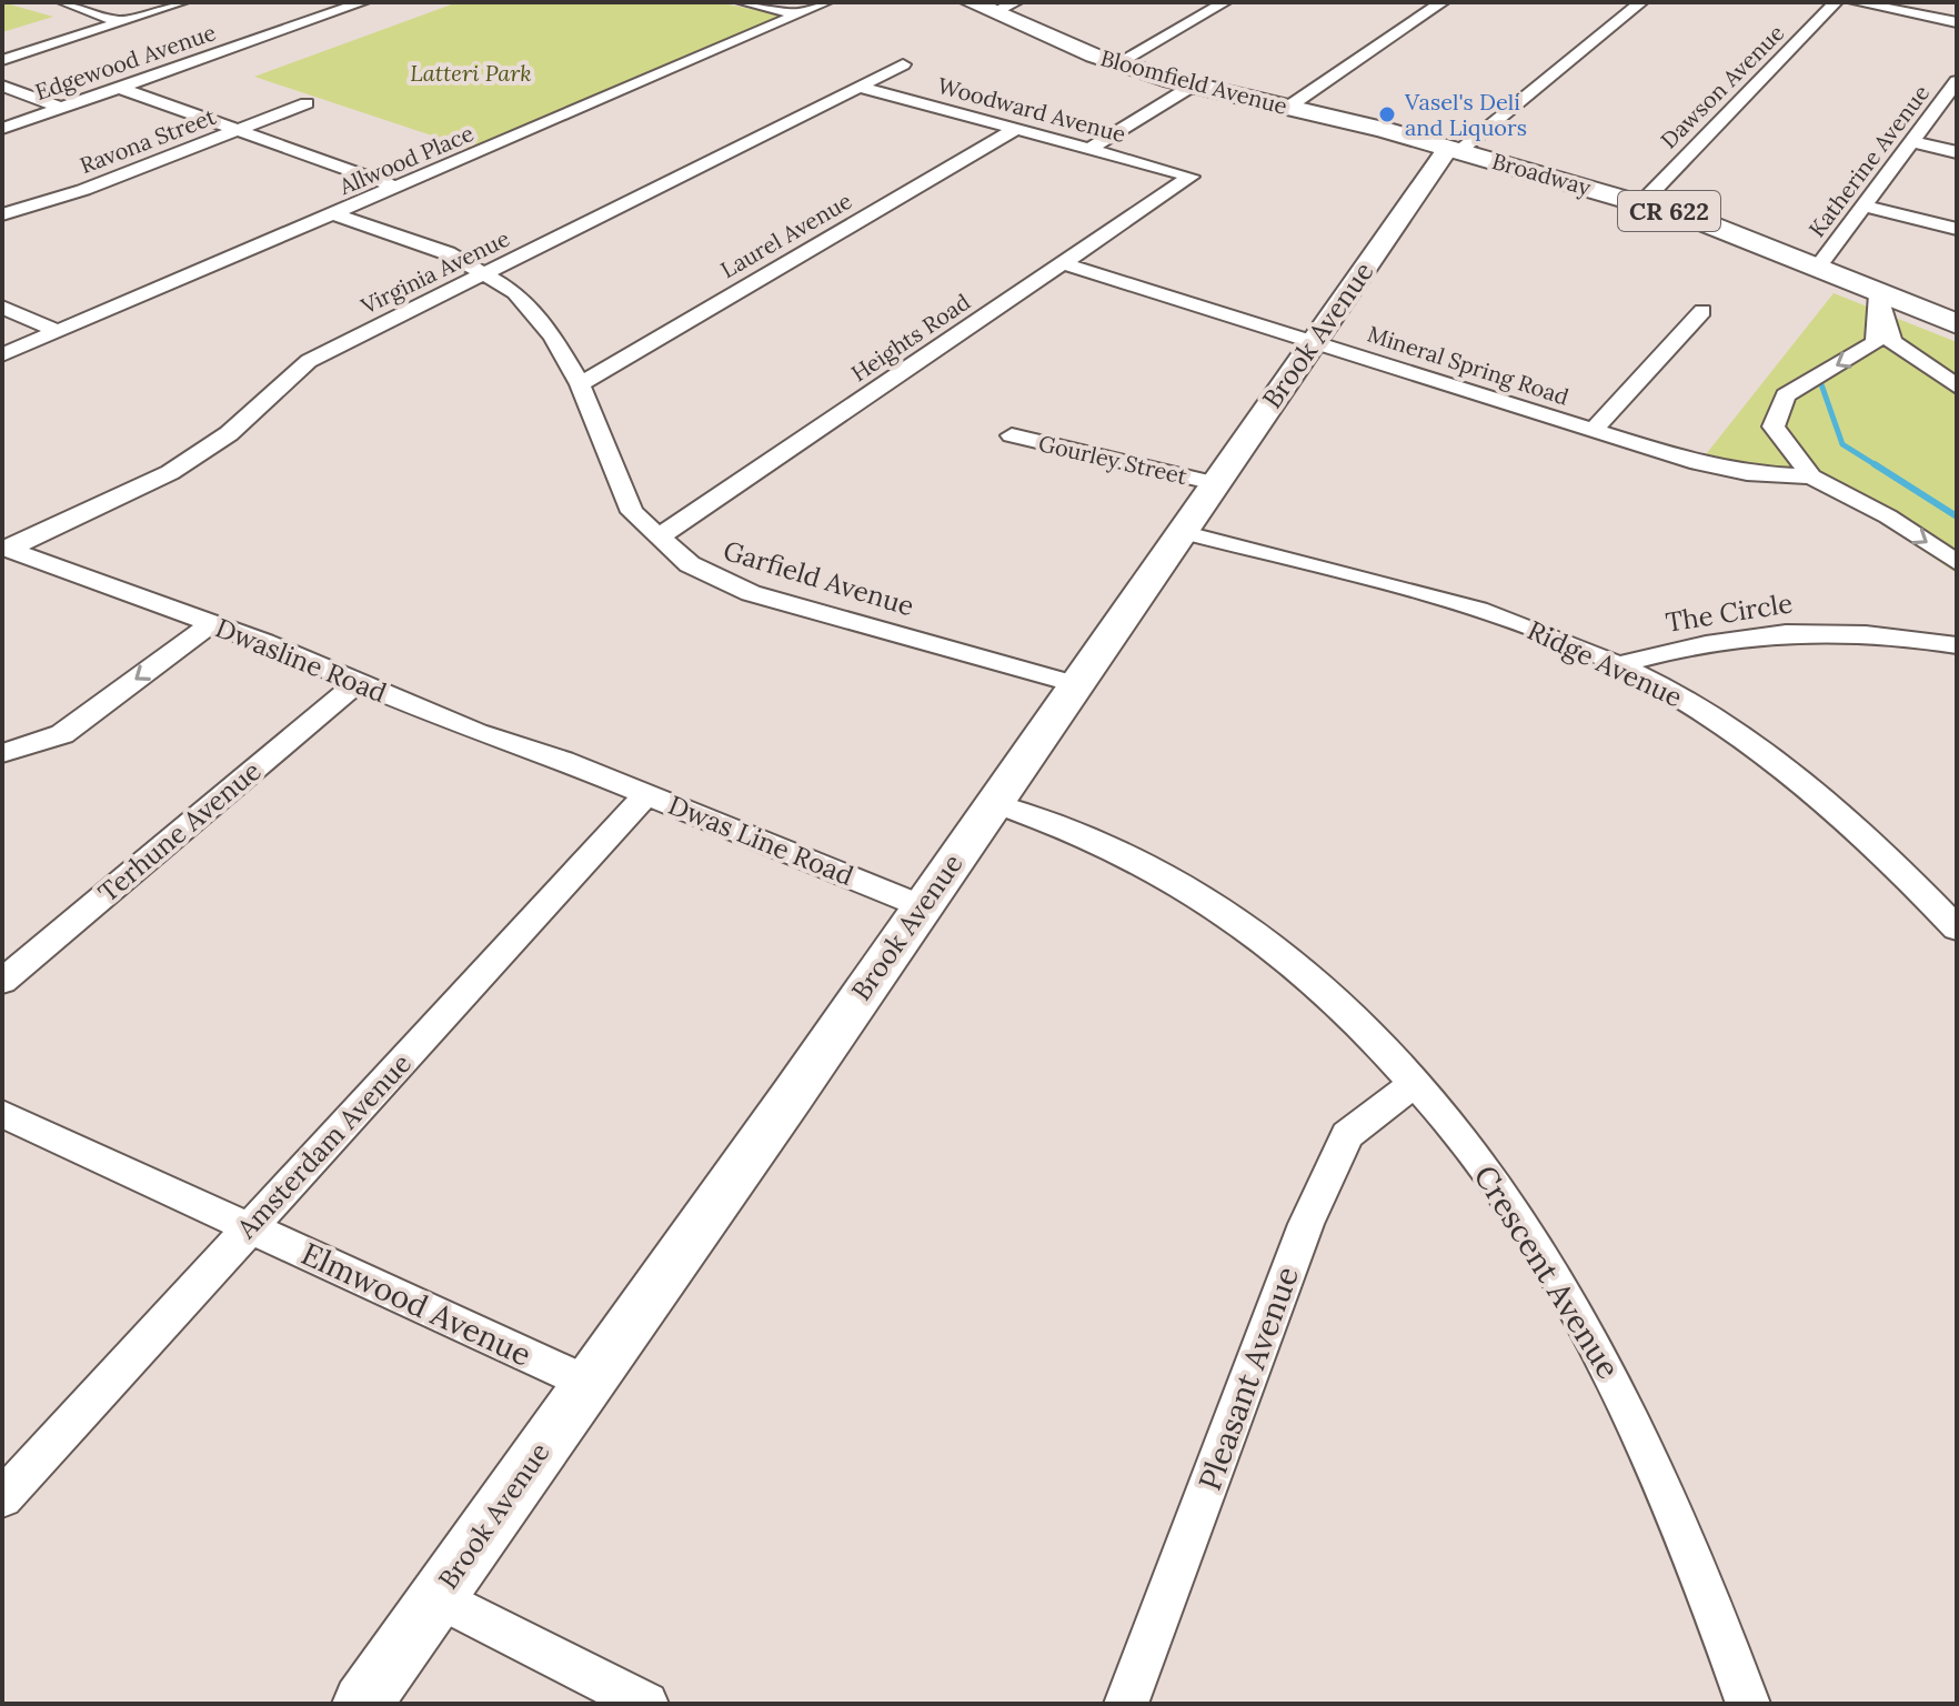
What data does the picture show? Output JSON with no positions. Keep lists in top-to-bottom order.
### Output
{
  "streets": {
    "main road": [
      "Bloomfield Avenue",
      "Broadway",
      "CR 622",
      "Brook Avenue"
    ],
    "street": [
      "Edgewood Avenue",
      "Dawson Avenue",
      "Woodward Avenue",
      "Ravona Street",
      "Allwood Place",
      "Katherine Avenue",
      "Laurel Avenue",
      "Virginia Avenue",
      "Heights Road",
      "Mineral Spring Road",
      "Gourley Street",
      "Garfield Avenue",
      "The Circle",
      "Dwasline Road",
      "Ridge Avenue",
      "Terhune Avenue",
      "Dwas Line Road",
      "Amsterdam Avenue",
      "Crescent Avenue",
      "Elmwood Avenue",
      "Pleasant Avenue"
    ]
  },
  "crossings": [
    ["Bloomfield Avenue", "Broadway"],
    ["Dawson Avenue", "Broadway"],
    ["Woodward Avenue", "Laurel Avenue"],
    ["Woodward Avenue", "Virginia Avenue"],
    ["Woodward Avenue", "Heights Road"],
    ["Allwood Place", "Garfield Avenue"],
    ["Katherine Avenue", "Broadway"],
    ["Broadway", "Brook Avenue"],
    ["Laurel Avenue", "Garfield Avenue"],
    ["Virginia Avenue", "Garfield Avenue"],
    ["Virginia Avenue", "Dwasline Road"],
    ["Brook Avenue", "Mineral Spring Road"],
    ["Brook Avenue", "Gourley Street"],
    ["Brook Avenue", "Garfield Avenue"],
    ["Brook Avenue", "Ridge Avenue"],
    ["Brook Avenue", "Dwas Line Road"],
    ["Brook Avenue", "Crescent Avenue"],
    ["Brook Avenue", "Elmwood Avenue"],
    ["Heights Road", "Mineral Spring Road"],
    ["Heights Road", "Garfield Avenue"],
    ["The Circle", "Ridge Avenue"],
    ["Dwasline Road", "Terhune Avenue"],
    ["Dwasline Road", "Dwas Line Road"],
    ["Dwas Line Road", "Amsterdam Avenue"],
    ["Amsterdam Avenue", "Elmwood Avenue"],
    ["Crescent Avenue", "Pleasant Avenue"]
  ],
  "parks": ["Latteri Park"],
  "places": ["Vasel's Deli and Liquors"]
}
